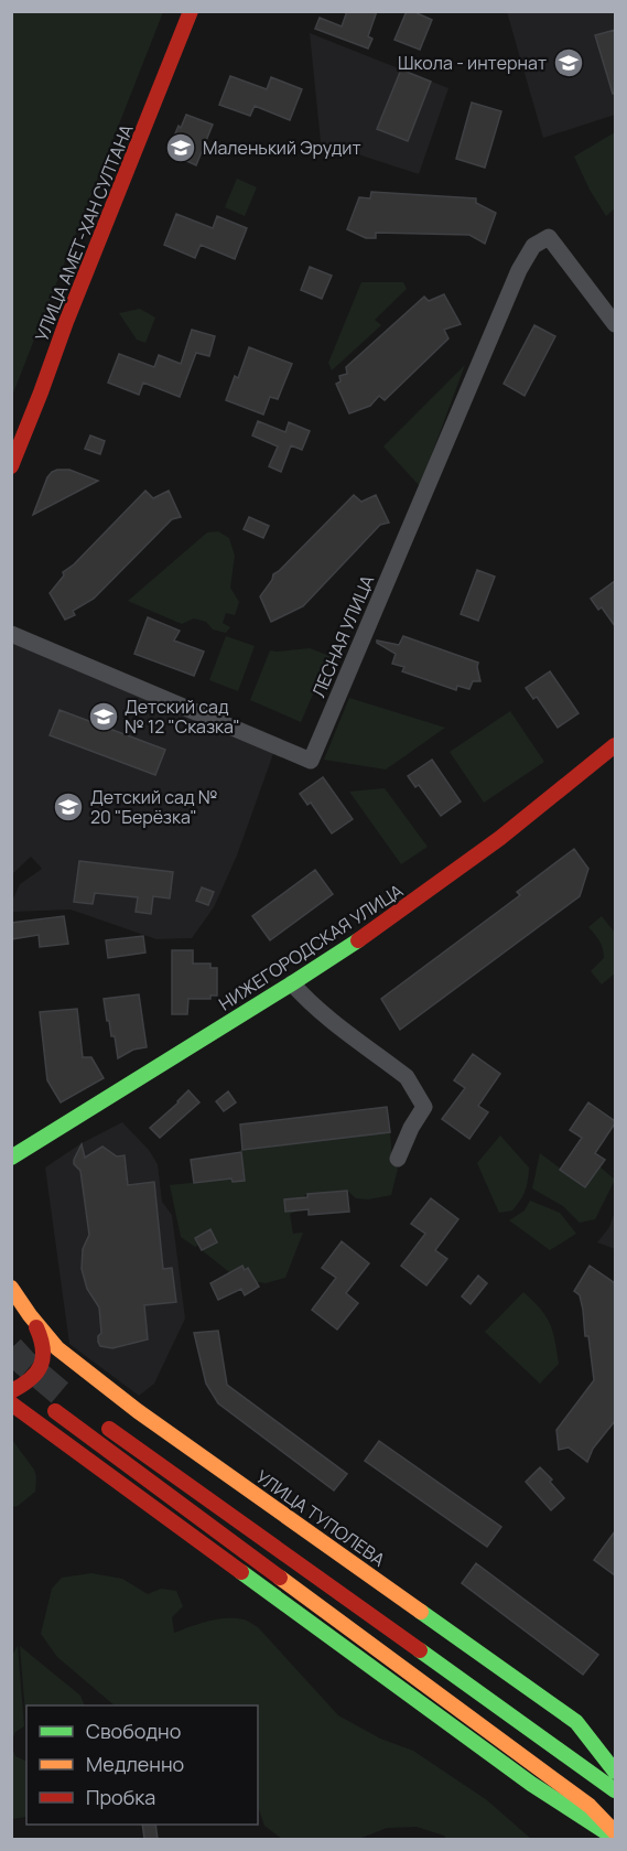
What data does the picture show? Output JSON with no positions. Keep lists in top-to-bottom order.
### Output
{
  "streets": {
    "main road": ["УЛИЦА АМЕТ-ХАН СУЛТАНА", "НИЖЕГОРОДСКАЯ УЛИЦА", "УЛИЦА ТУПОЛЕВА"],
    "street": ["ЛЕСНАЯ УЛИЦА"]
  },
  "places": {
    "school or university": [
      "Школа - интернат",
      "Маленький Эрудит",
      "Детский сад № 12 \"Сказка\"",
      "Детский сад № 20 \"Берёзка\""
    ]
  },
  "legend": ["Свободно", "Медленно", "Пробка"]
}
